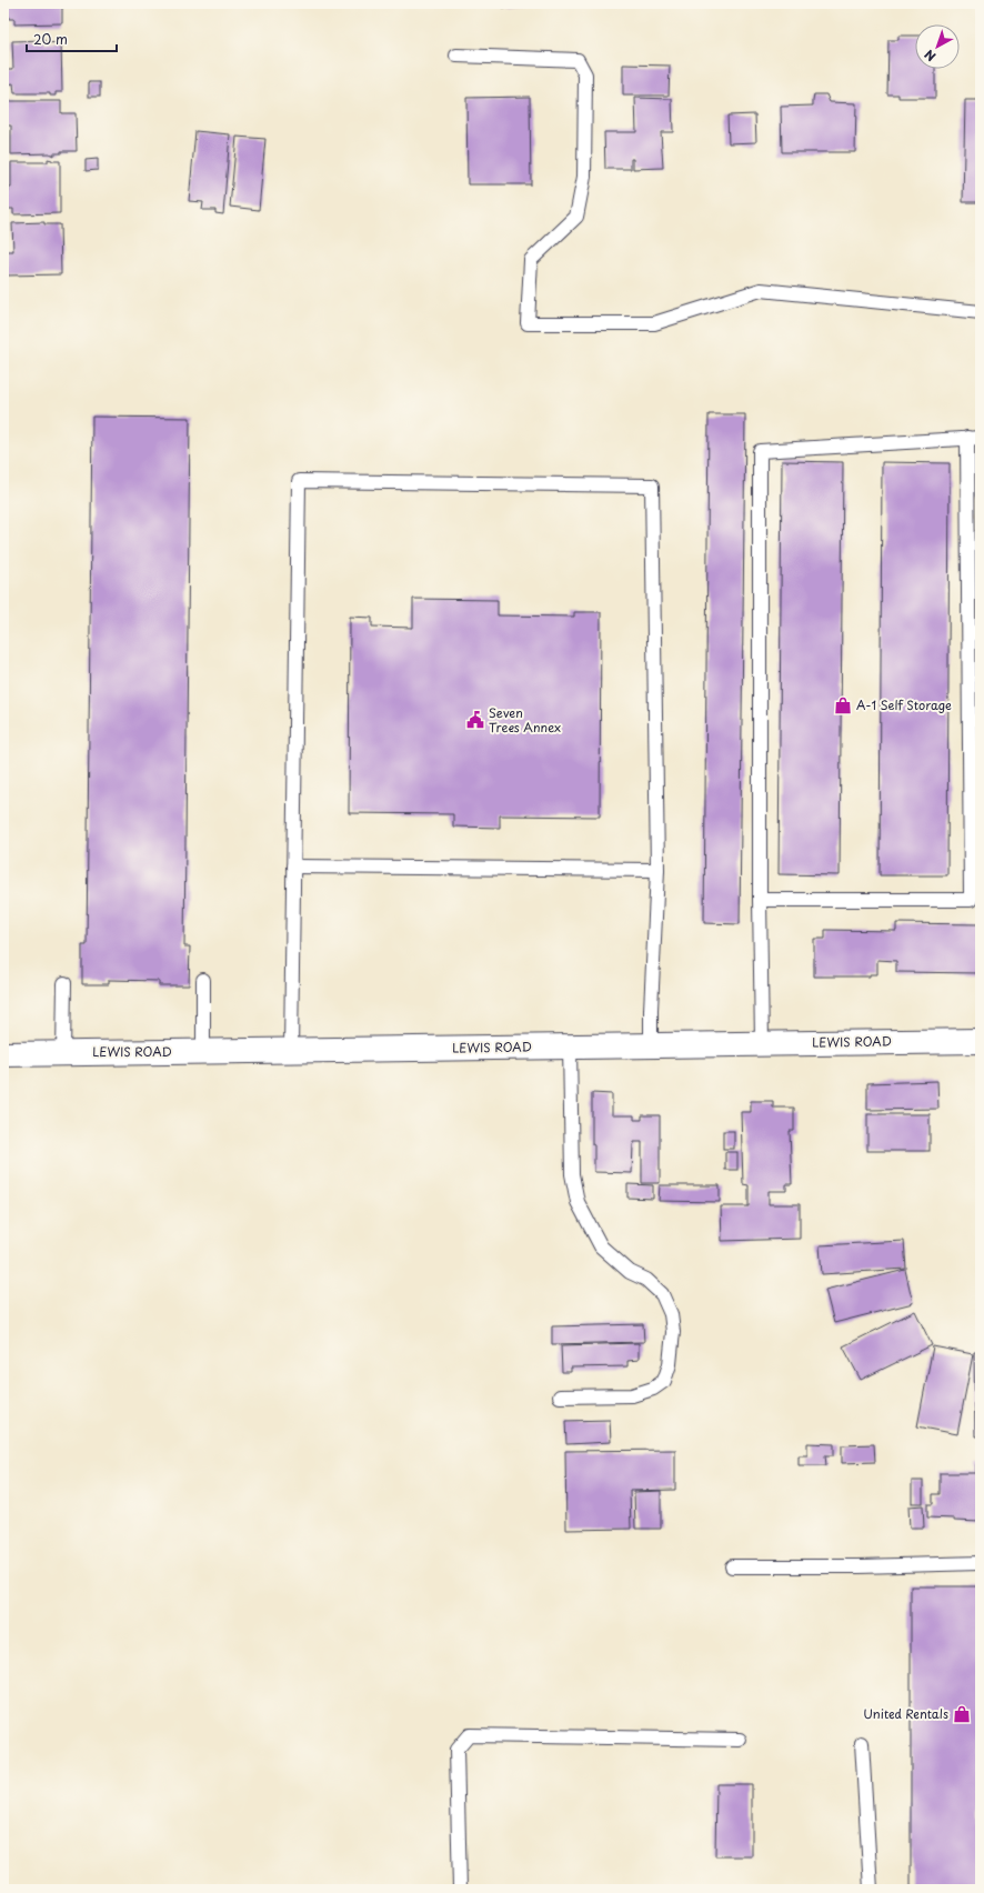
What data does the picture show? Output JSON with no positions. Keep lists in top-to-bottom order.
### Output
{
  "streets": {
    "street": ["LEWIS ROAD"]
  },
  "places": {
    "shop": ["A-1 Self Storage", "United Rentals"],
    "public building": ["Seven Trees Annex"]
  },
  "scale_bar": "20 m",
  "north": "bottom left"
}
